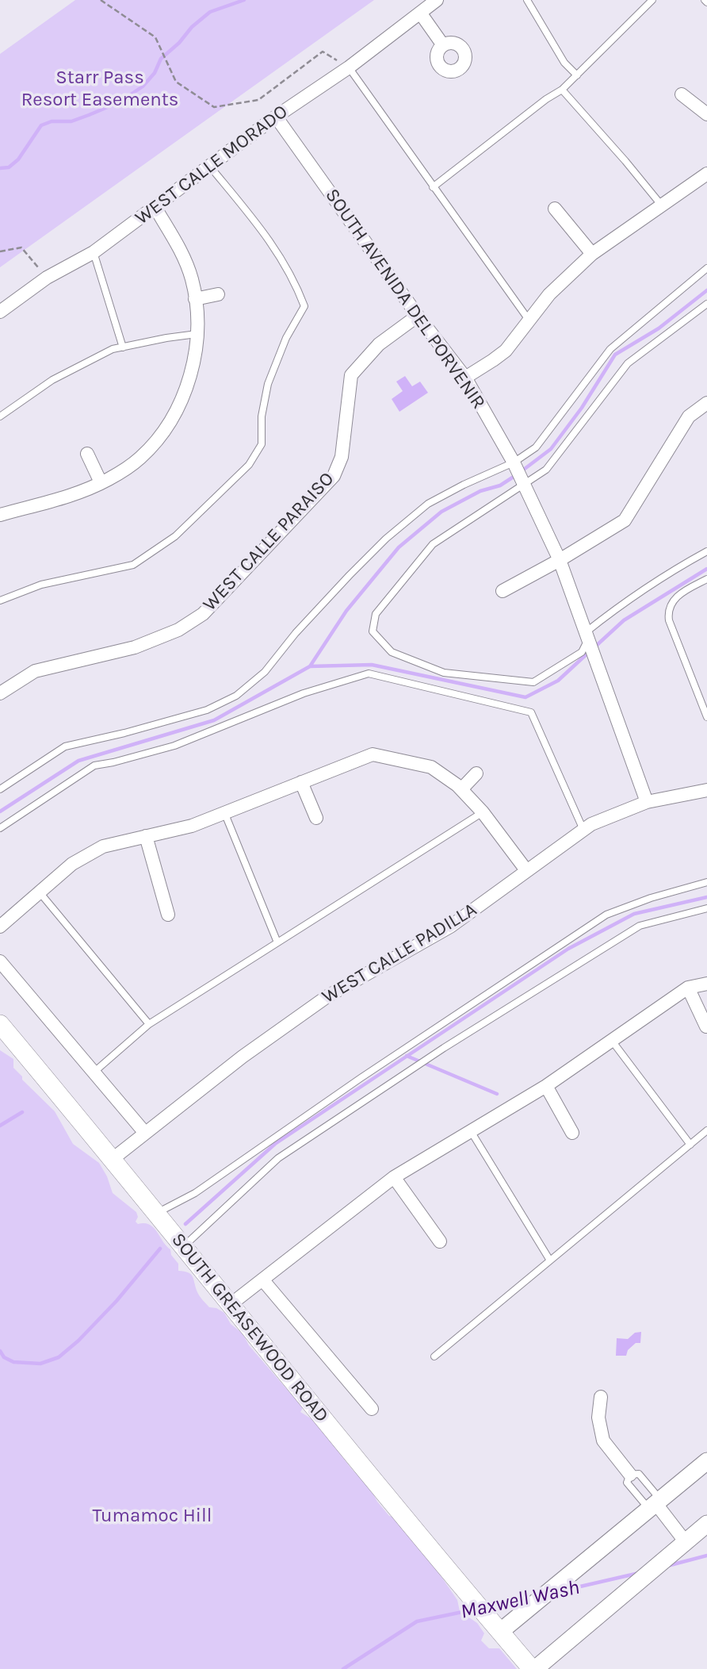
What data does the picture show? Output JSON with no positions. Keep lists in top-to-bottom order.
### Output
{
  "streets": {
    "main road": ["SOUTH GREASEWOOD ROAD"],
    "street": [
      "WEST CALLE MORADO",
      "SOUTH AVENIDA DEL PORVENIR",
      "WEST CALLE PARAISO",
      "WEST CALLE PADILLA"
    ]
  },
  "crossings": [
    ["WEST CALLE MORADO", "SOUTH AVENIDA DEL PORVENIR"],
    ["SOUTH AVENIDA DEL PORVENIR", "WEST CALLE PARAISO"],
    ["WEST CALLE PADILLA", "SOUTH GREASEWOOD ROAD"]
  ],
  "water": ["Maxwell Wash"],
  "parks": ["Starr Pass Resort Easements", "Tumamoc Hill"]
}
